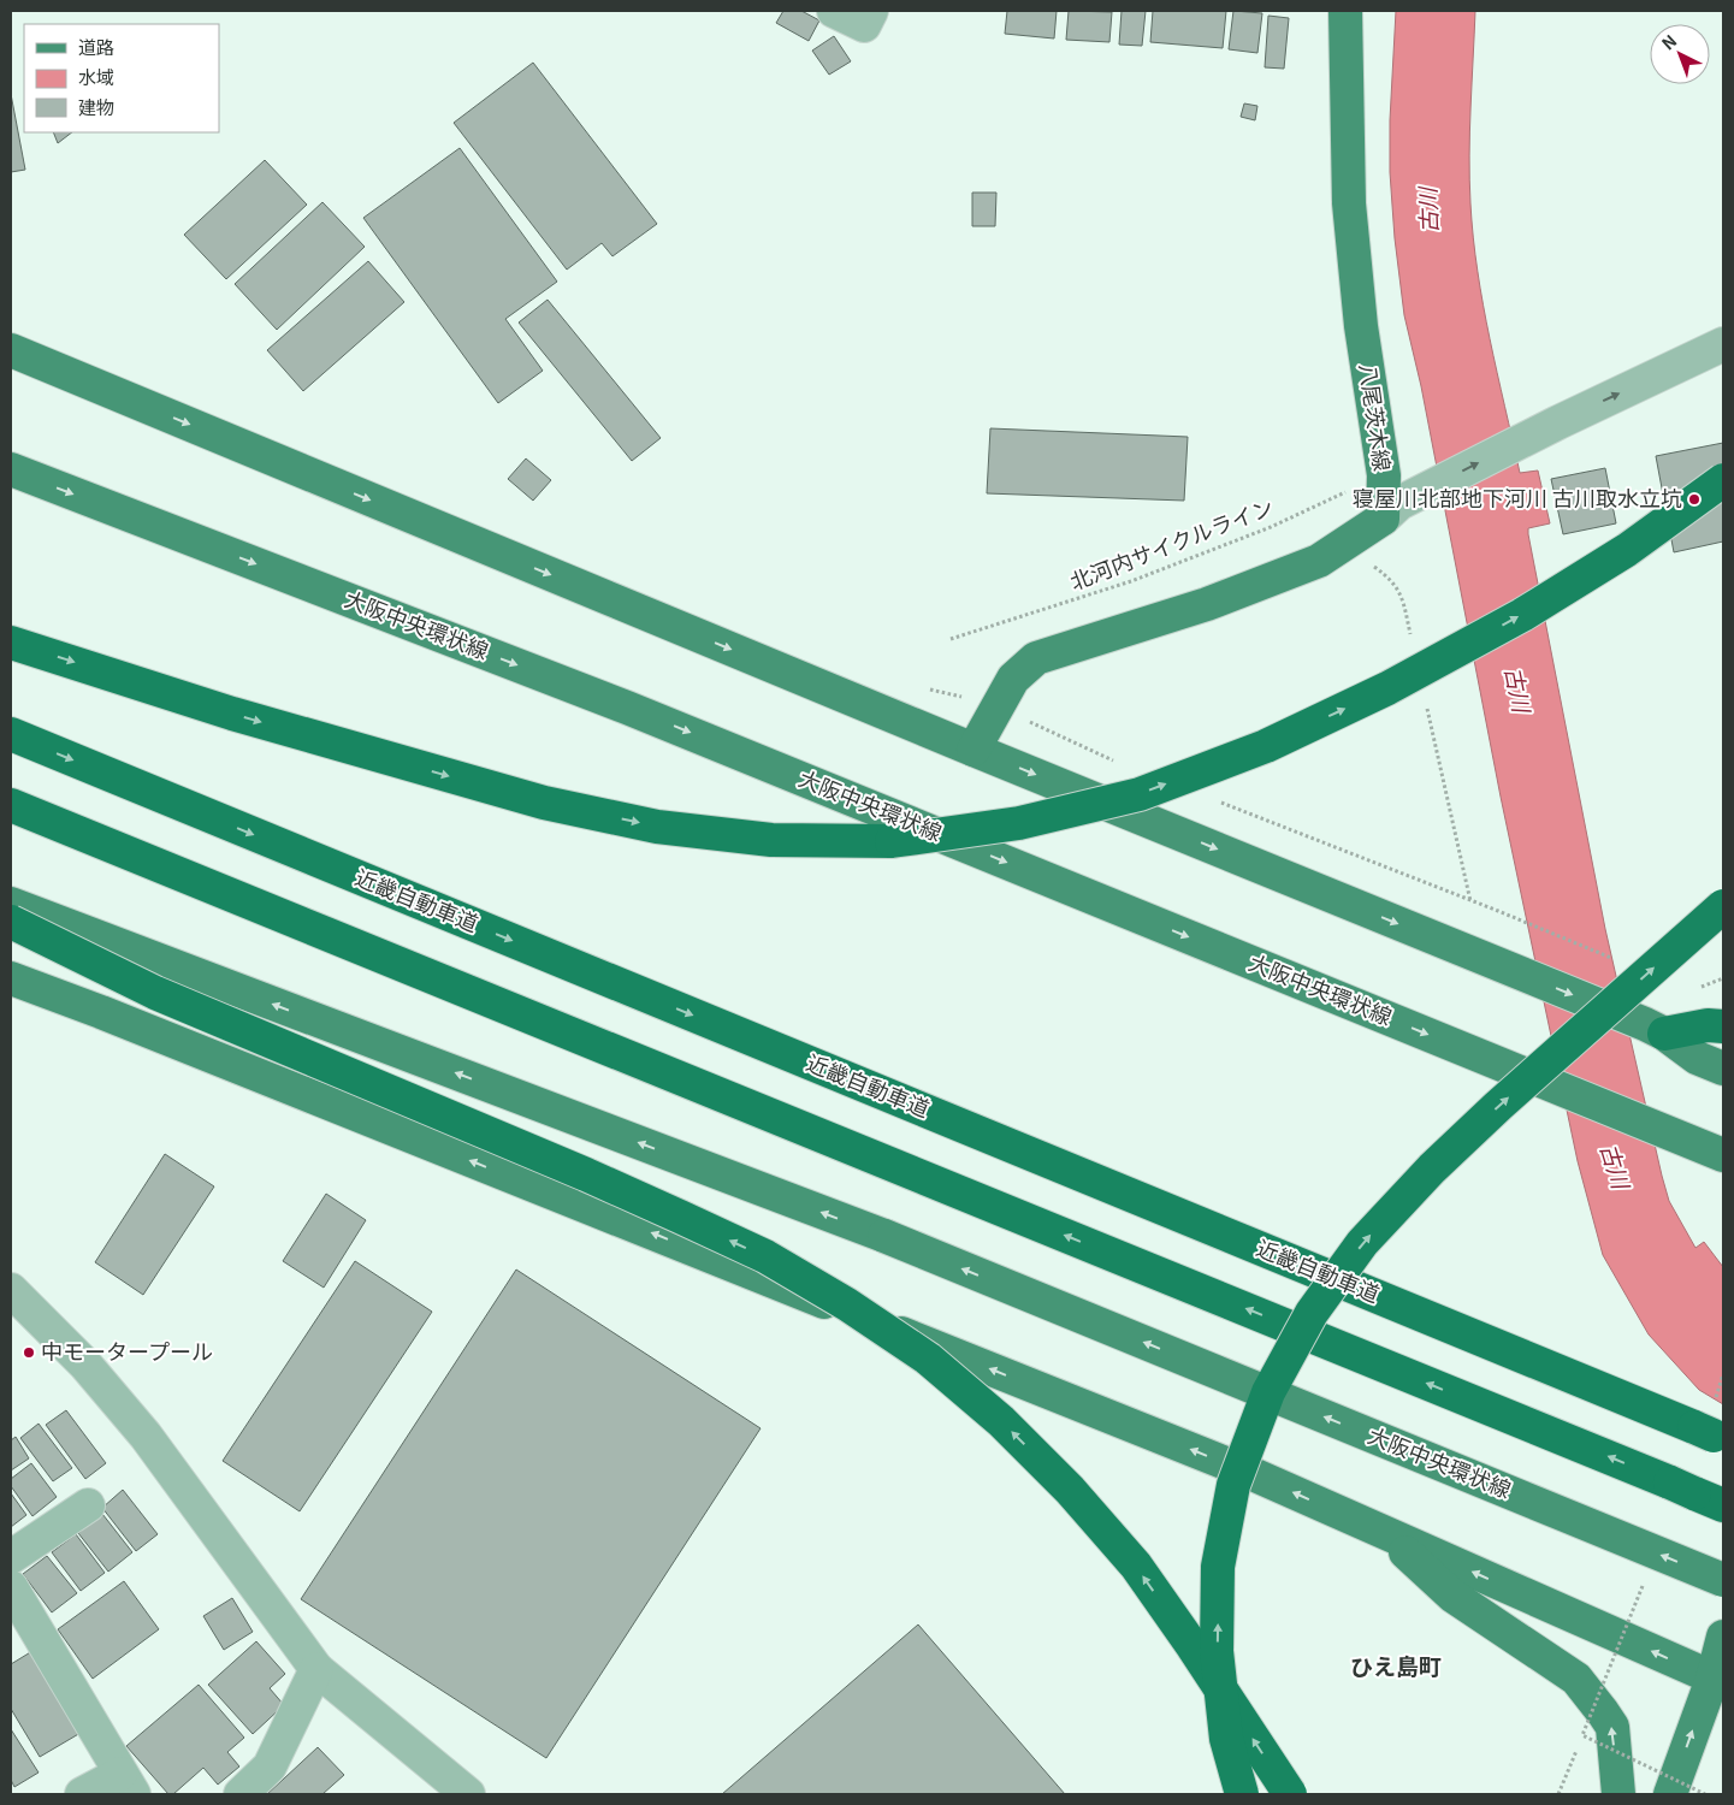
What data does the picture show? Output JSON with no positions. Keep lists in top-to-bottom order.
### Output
{
  "streets": {
    "highway": ["近畿自動車道"],
    "main road": ["八尾茨木線", "大阪中央環状線"],
    "path": ["北河内サイクルライン"]
  },
  "crossings": [
    ["八尾茨木線", "北河内サイクルライン"]
  ],
  "districts": ["ひえ島町"],
  "water": ["古川"],
  "places": ["寝屋川北部地下河川 古川取水立坑", "中モータープール"],
  "legend": ["道路", "水域", "建物"],
  "north": "top left"
}
